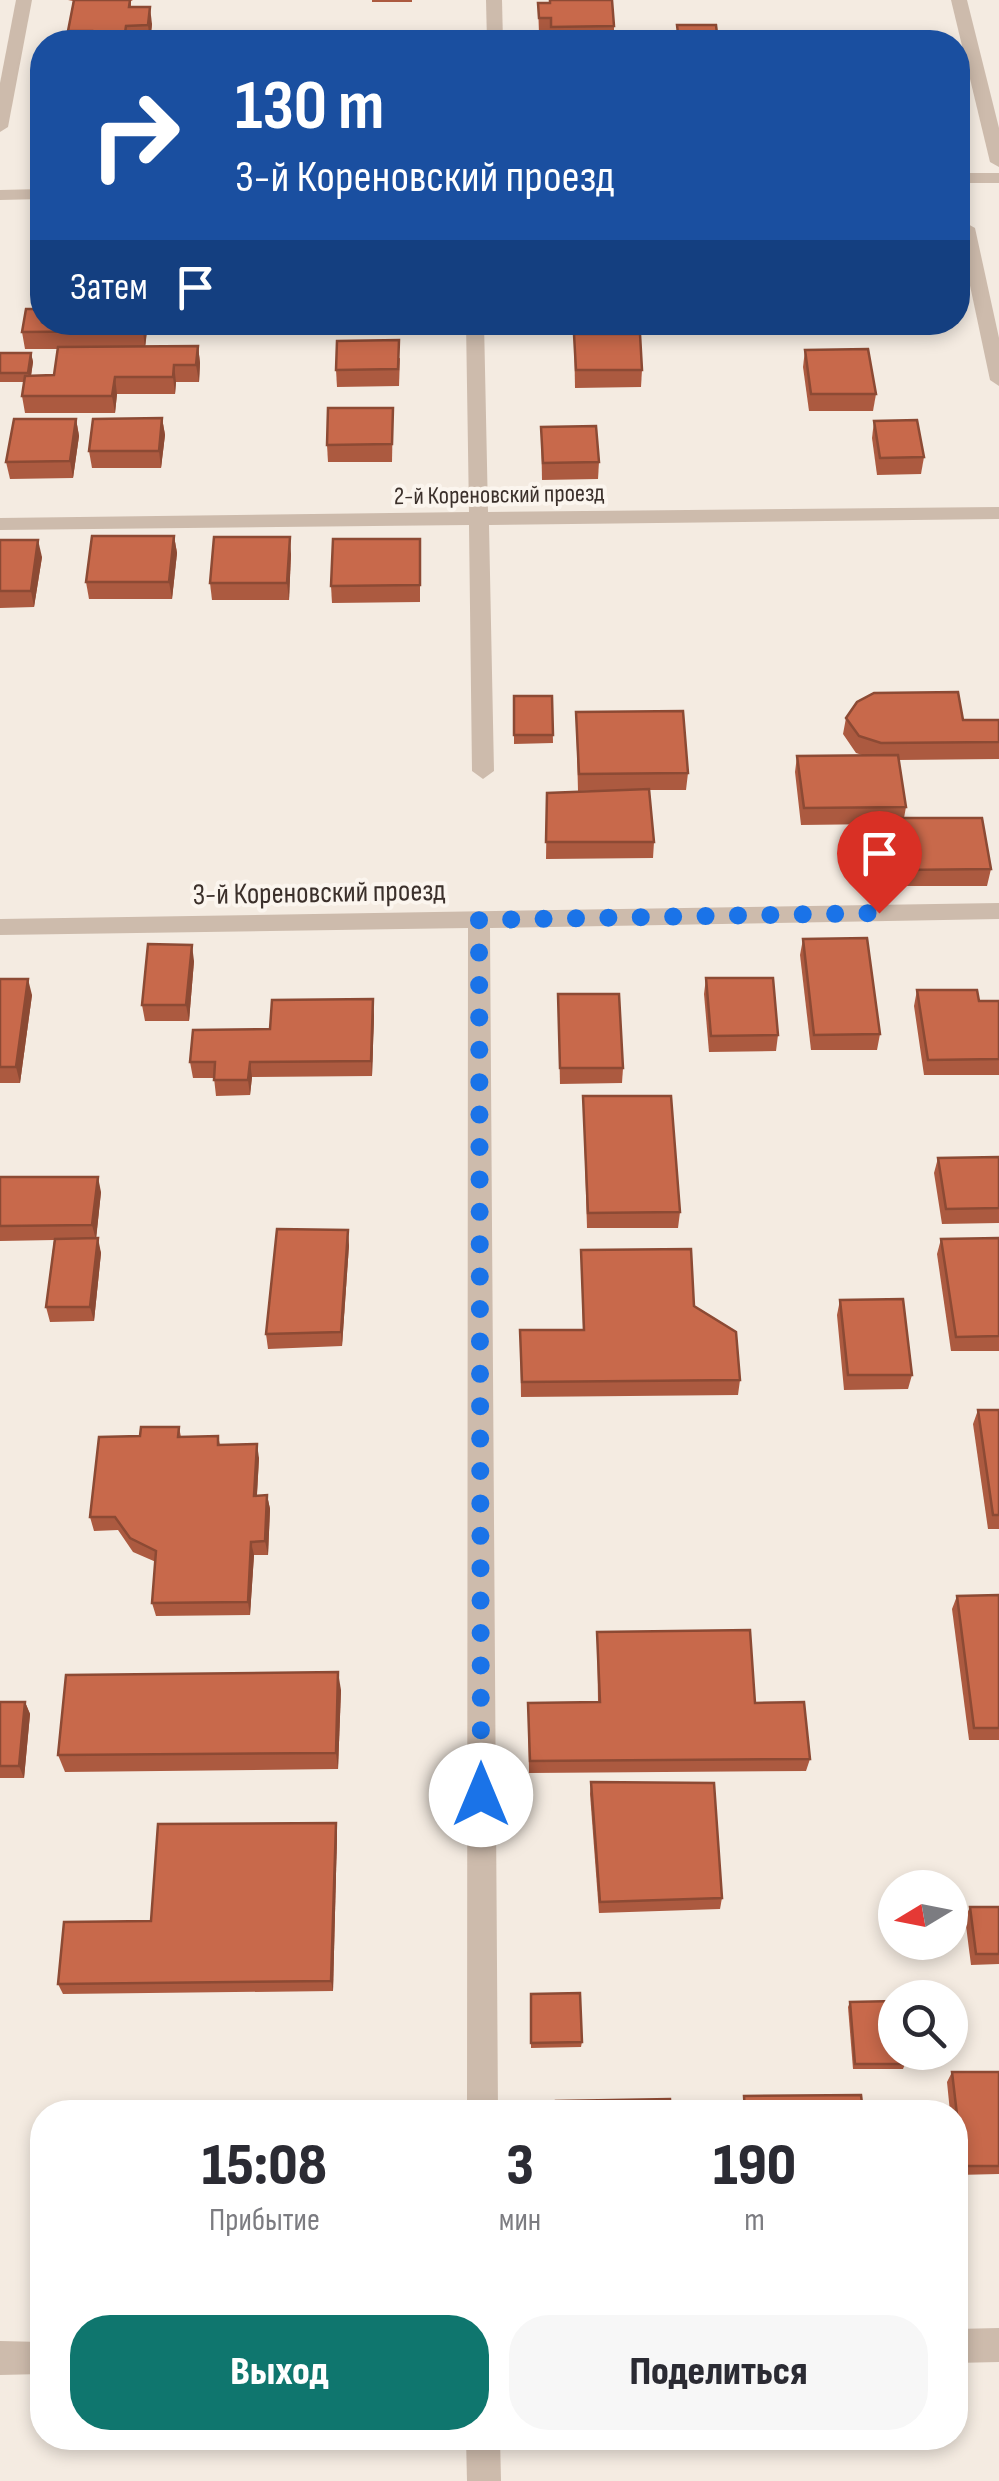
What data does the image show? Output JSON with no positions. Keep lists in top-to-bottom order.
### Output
{
  "streets": {
    "street": ["2-й Кореновский проезд", "3-й Кореновский проезд"]
  },
  "north": "left",
  "page": {
    "turn": ["130 m", "3-й Кореновский проезд"],
    "then": "Затем",
    "eta": [
      "15:08",
      "Прибытие",
      "3",
      "мин",
      "190",
      "m"
    ],
    "buttons": ["Выход", "Поделиться"]
  }
}
